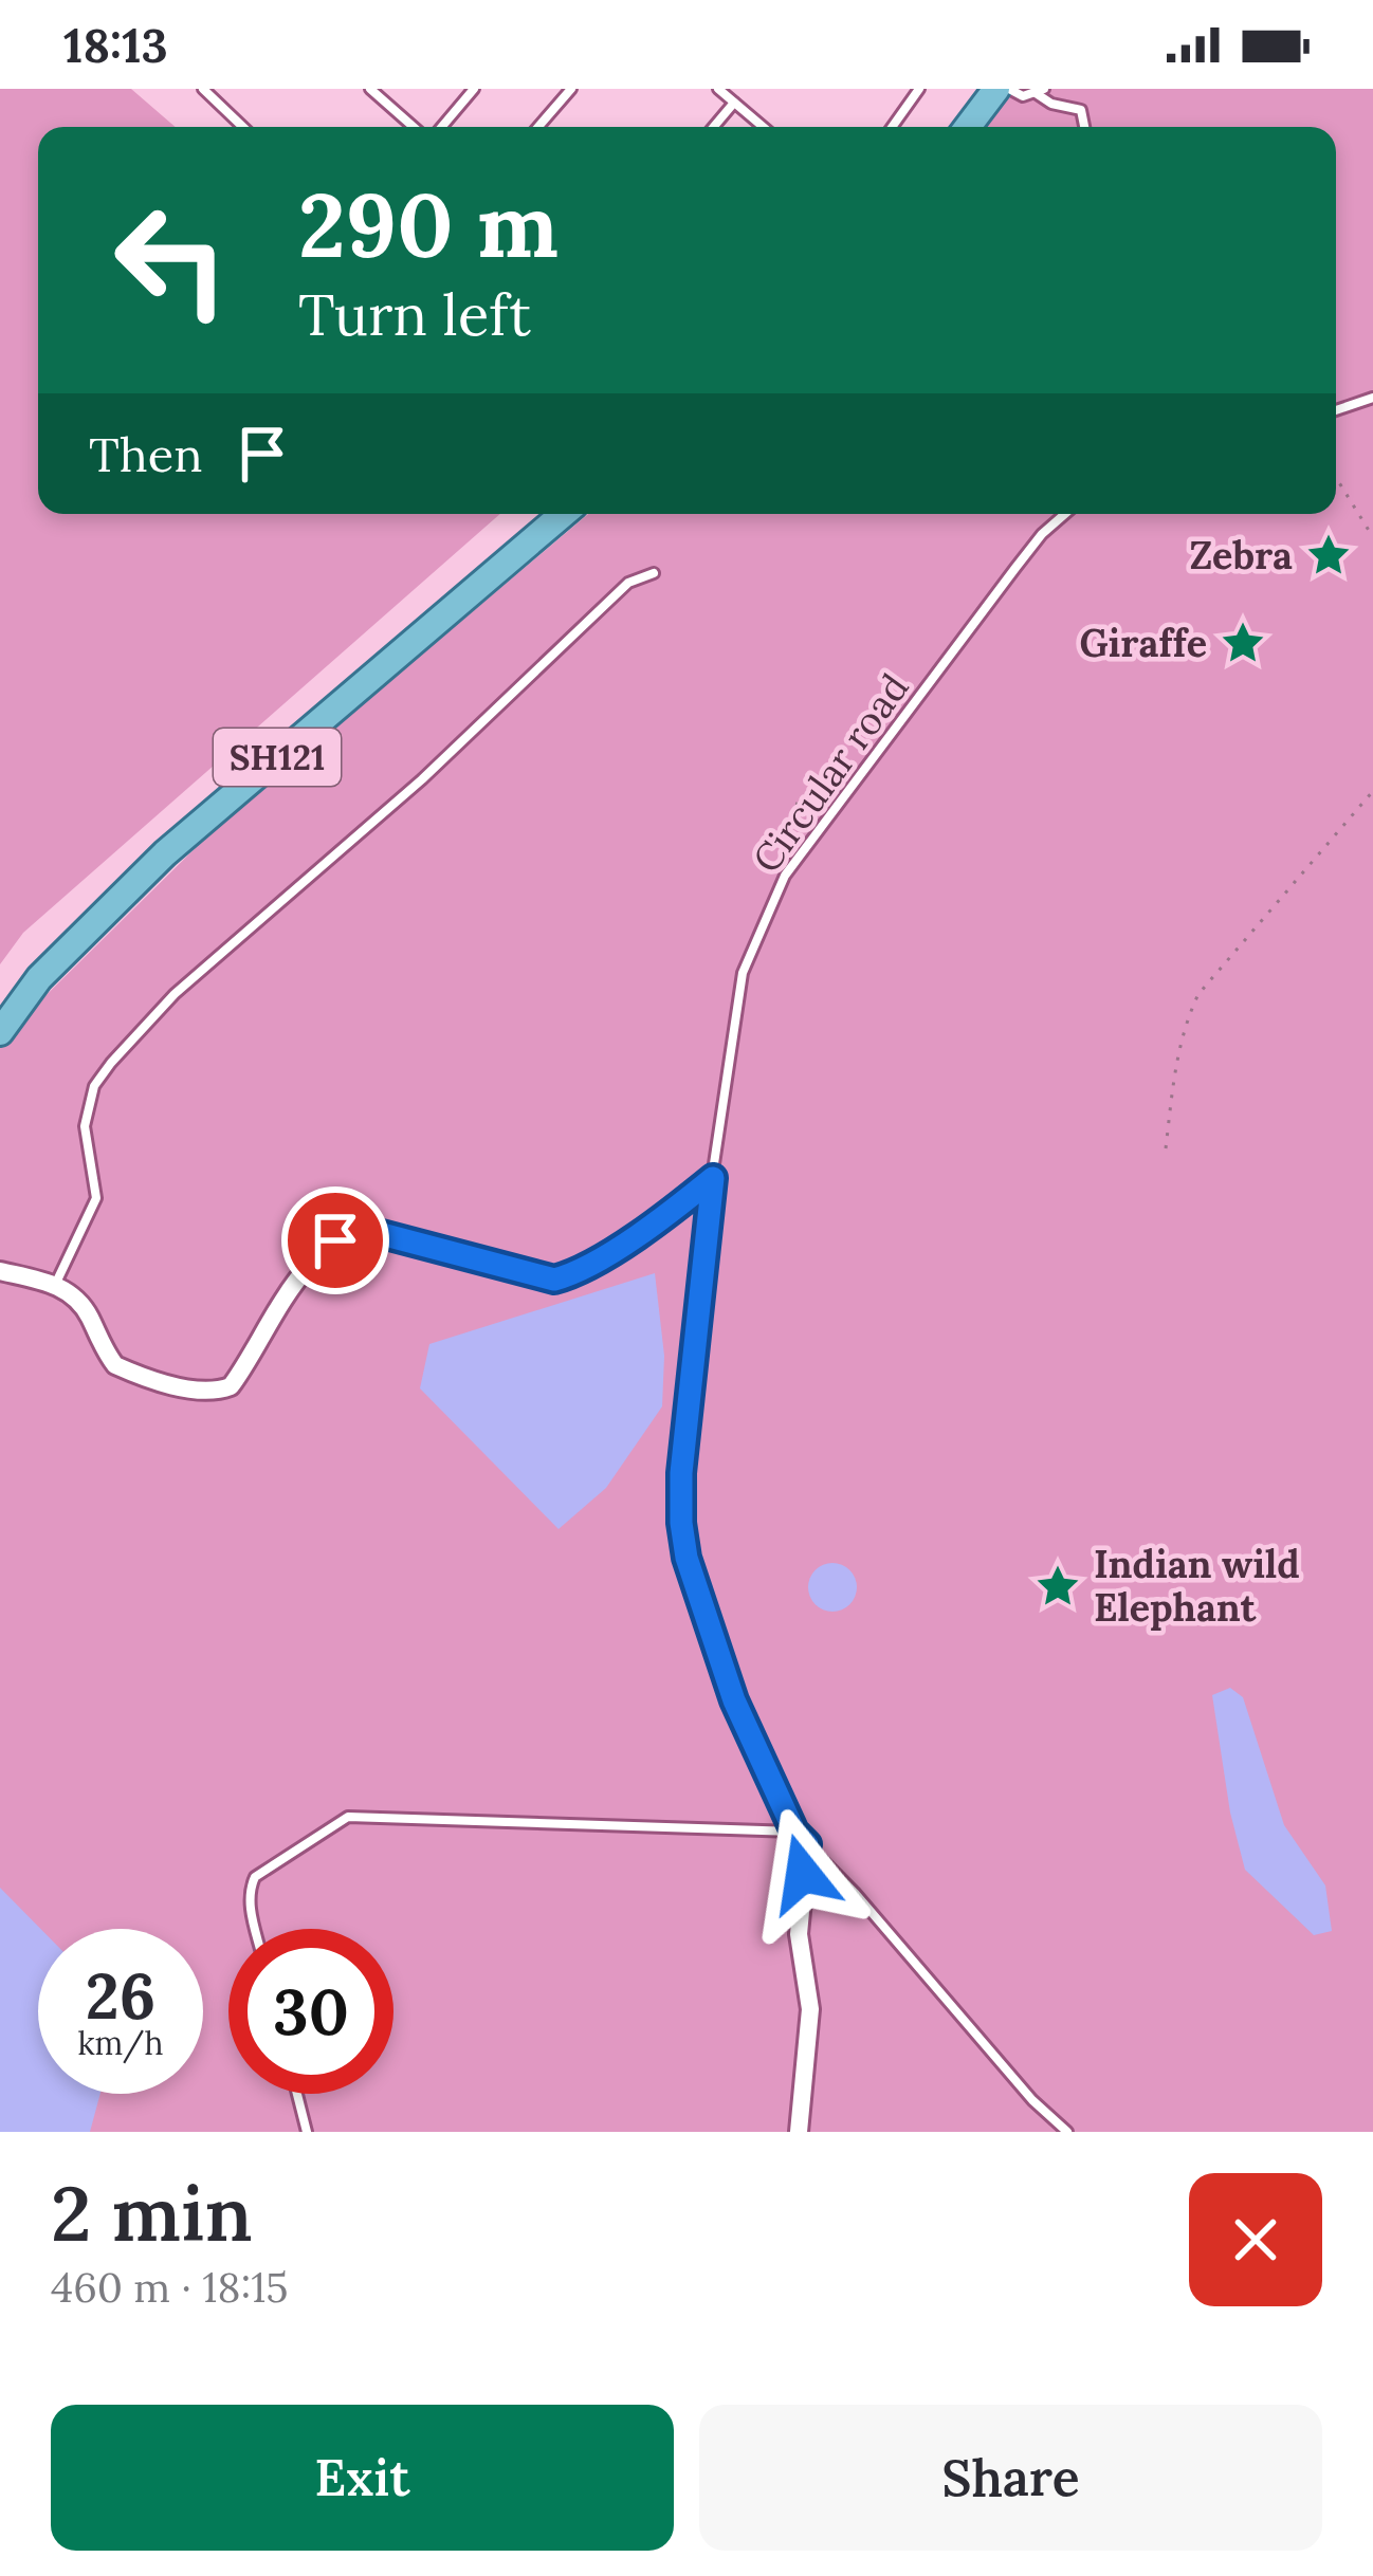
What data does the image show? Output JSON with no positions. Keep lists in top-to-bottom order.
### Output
{
  "streets": {
    "main road": ["SH121"],
    "lane": ["Circular road"]
  },
  "places": {
    "place": ["Zebra", "Giraffe", "Indian wild Elephant"]
  },
  "page": {
    "status": "18:13",
    "turn": ["290 m", "Turn left"],
    "then": "Then",
    "speed": "26 km/h",
    "limit": "30",
    "heading": ["2 min", "460 m · 18:15"],
    "buttons": ["Exit", "Share"]
  }
}
